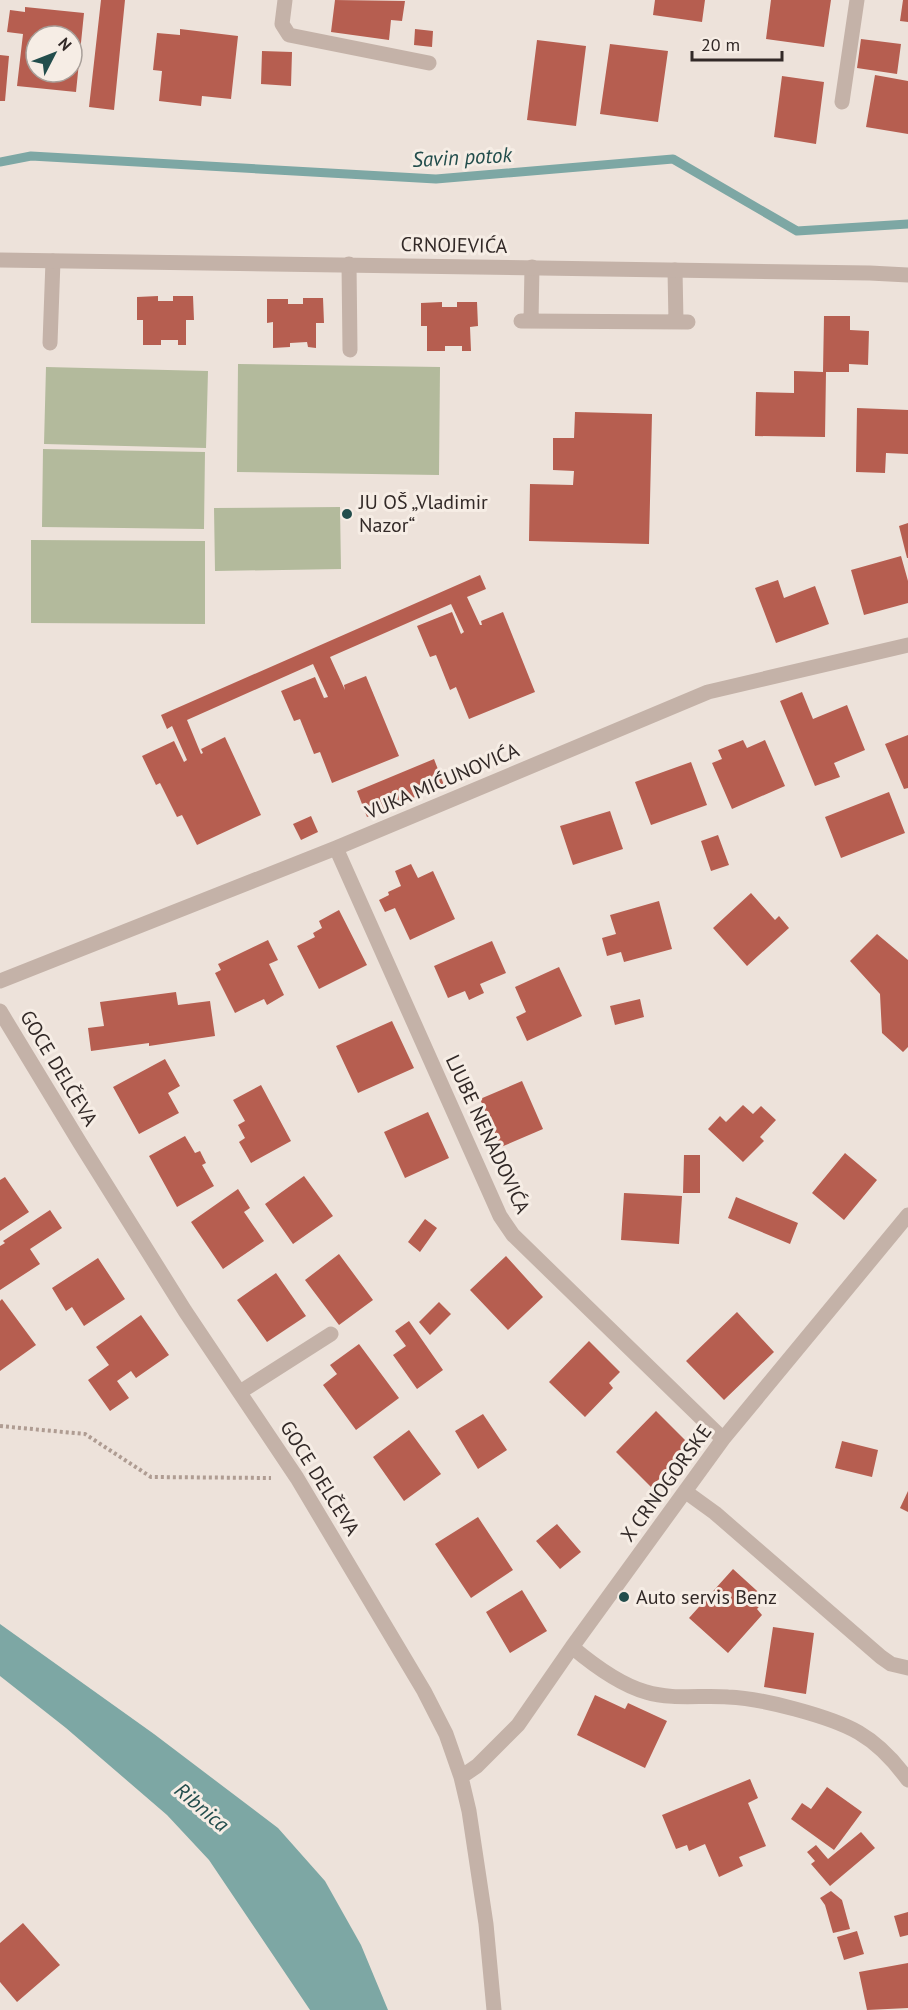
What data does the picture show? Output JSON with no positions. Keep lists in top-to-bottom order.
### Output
{
  "streets": {
    "street": [
      "CRNOJEVIĆA",
      "VUKA MIĆUNOVIĆA",
      "GOCE DELČEVA",
      "LJUBE NENADOVIĆA",
      "X CRNOGORSKE"
    ]
  },
  "crossings": [
    ["VUKA MIĆUNOVIĆA", "LJUBE NENADOVIĆA"],
    ["GOCE DELČEVA", "X CRNOGORSKE"],
    ["LJUBE NENADOVIĆA", "X CRNOGORSKE"]
  ],
  "water": ["Savin potok", "Ribnica"],
  "places": ["JU OŠ „Vladimir Nazor“", "Auto servis Benz"],
  "scale_bar": "20 m",
  "north": "top right"
}
